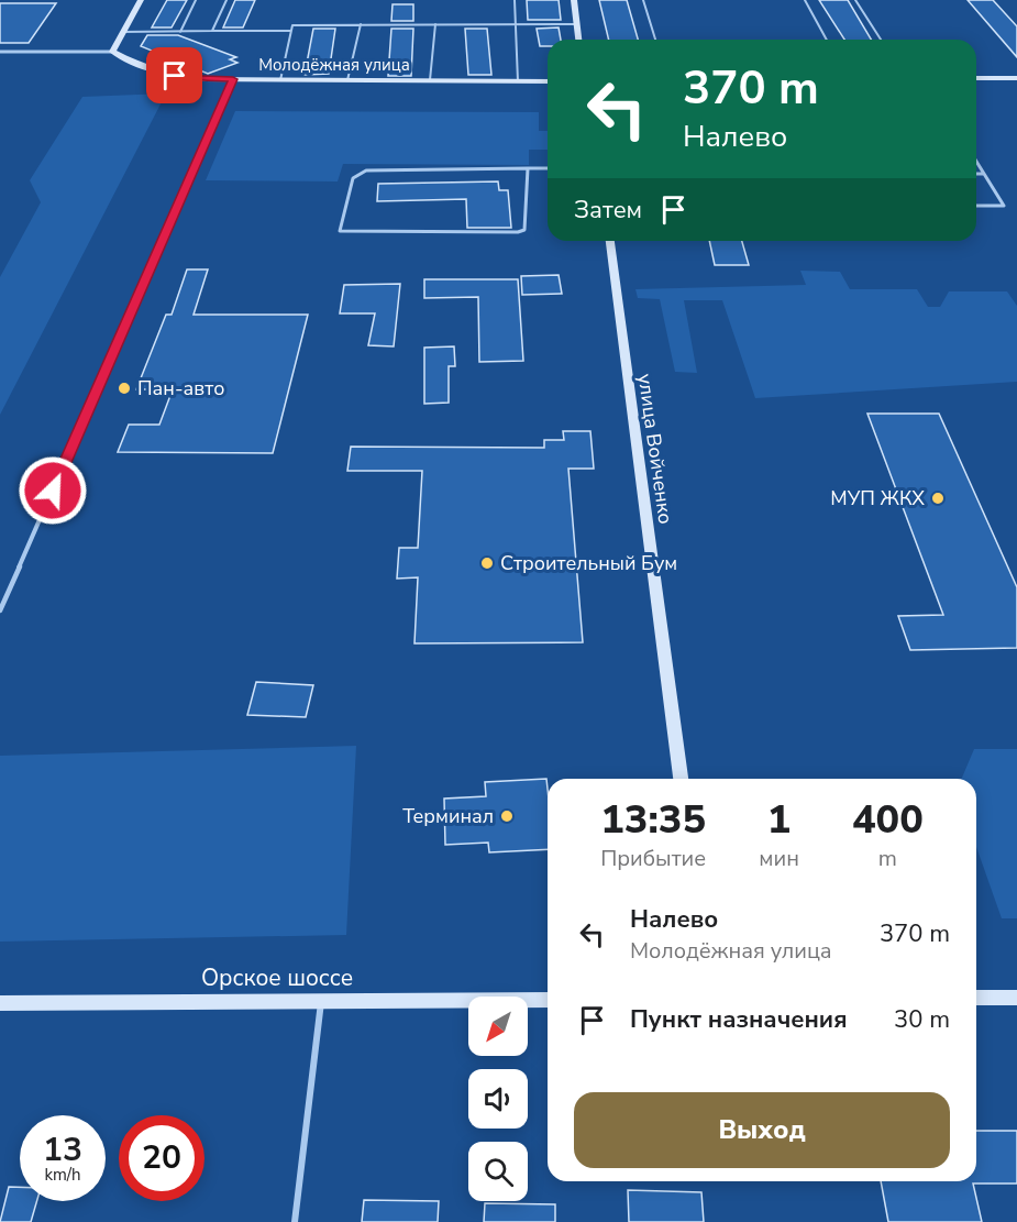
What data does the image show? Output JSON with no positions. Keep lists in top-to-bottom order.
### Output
{
  "streets": {
    "main road": ["Молодёжная улица", "улица Войченко", "Орское шоссе"]
  },
  "places": [
    "Пан-авто",
    "МУП ЖКХ",
    "Строительный Бум",
    "Терминал"
  ],
  "north": "bottom left",
  "page": {
    "turn": ["370 m", "Налево"],
    "then": "Затем",
    "eta": [
      "13:35",
      "Прибытие",
      "1",
      "мин",
      "400",
      "m"
    ],
    "list": [
      {
        "name": "Налево",
        "note": "Молодёжная улица",
        "value": "370 m"
      },
      {
        "name": "Пункт назначения",
        "value": "30 m"
      }
    ],
    "buttons": "Выход",
    "speed": "13 km/h",
    "limit": "20"
  }
}
